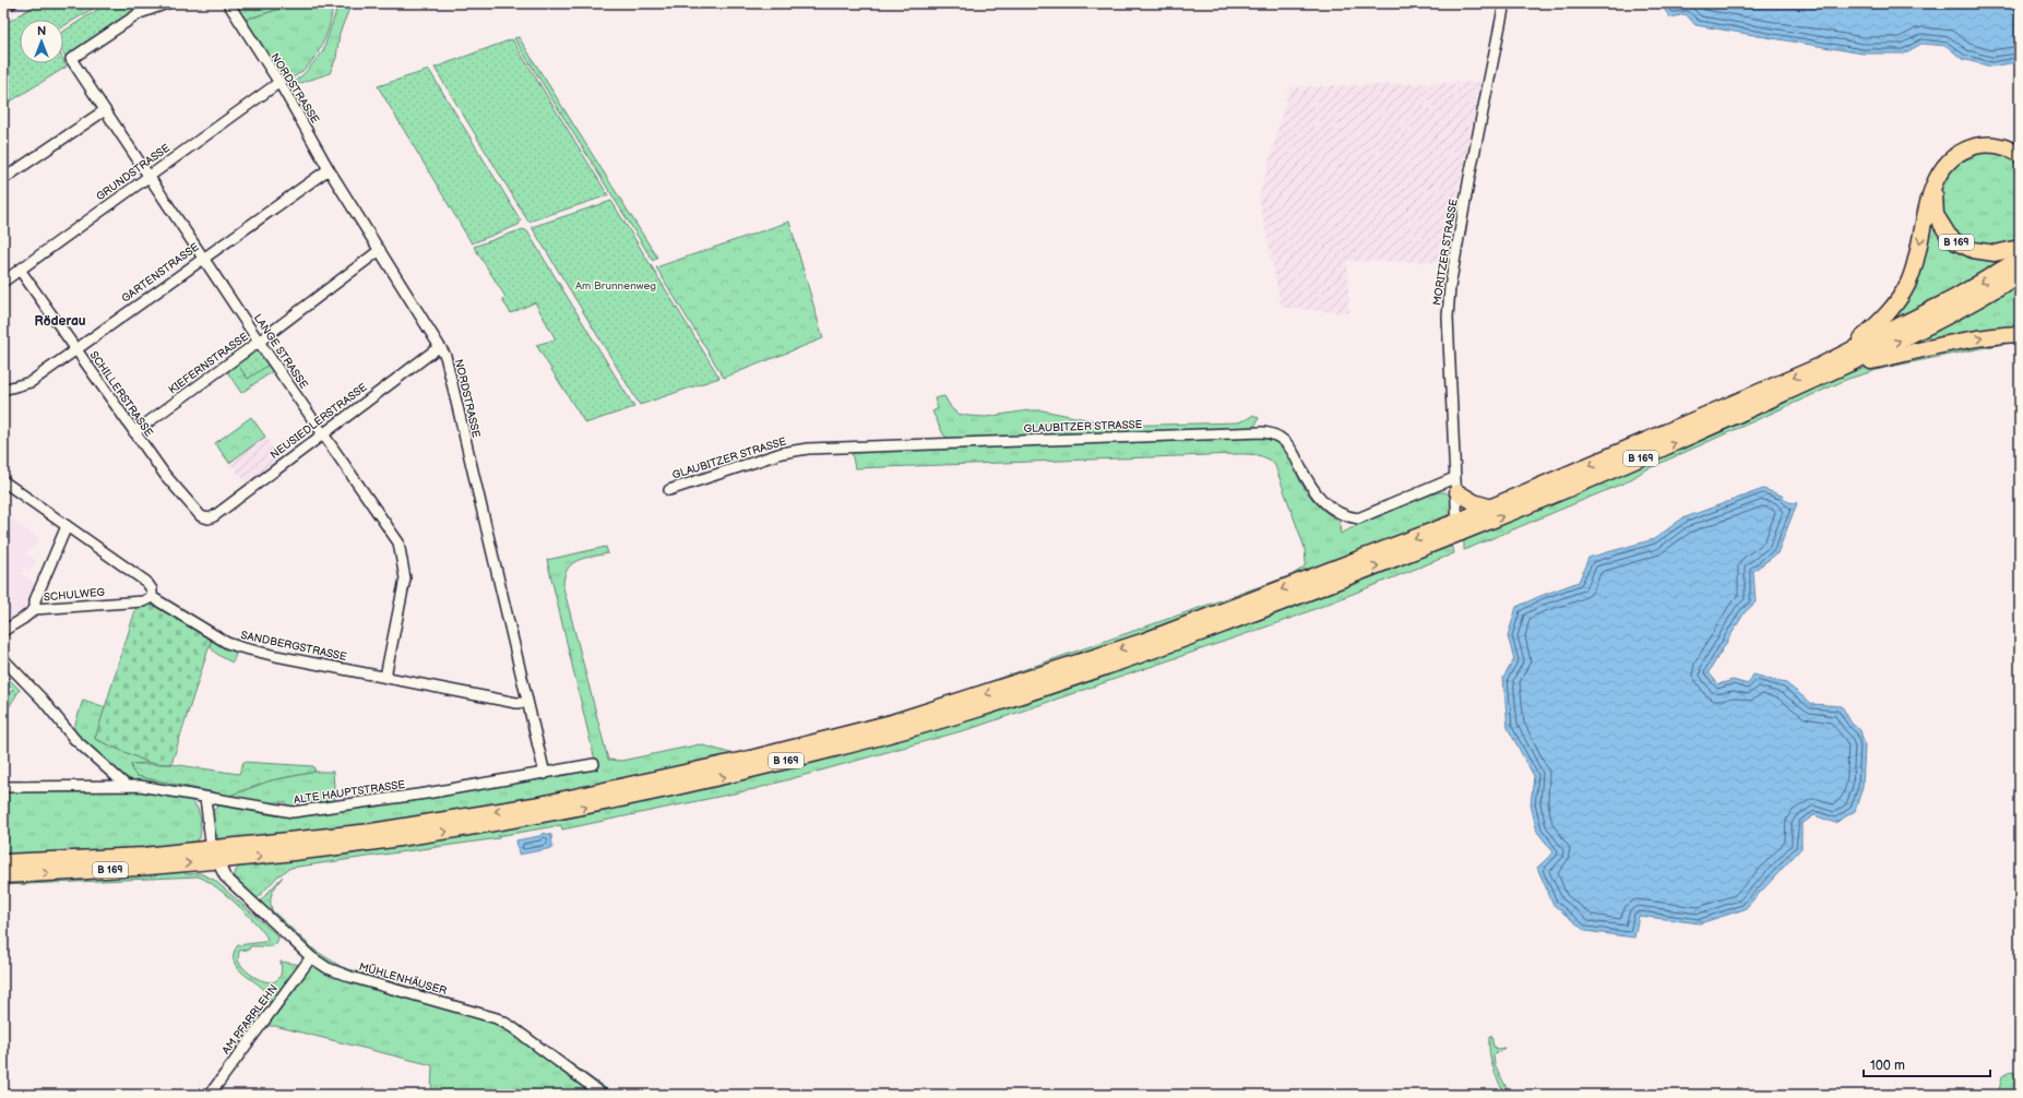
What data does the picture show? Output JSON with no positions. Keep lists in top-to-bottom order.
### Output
{
  "streets": {
    "main road": ["B 169"],
    "street": [
      "NORDSTRASSE",
      "GRUNDSTRASSE",
      "MORITZER STRASSE",
      "GARTENSTRASSE",
      "LANGE STRASSE",
      "KIEFERNSTRASSE",
      "SCHILLERSTRASSE",
      "NEUSIEDLERSTRASSE",
      "GLAUBITZER STRASSE",
      "SCHULWEG",
      "SANDBERGSTRASSE",
      "ALTE HAUPTSTRASSE",
      "MÜHLENHÄUSER",
      "AM PFARRLEHN"
    ]
  },
  "crossings": [
    ["NORDSTRASSE", "GRUNDSTRASSE"],
    ["NORDSTRASSE", "GARTENSTRASSE"],
    ["NORDSTRASSE", "KIEFERNSTRASSE"],
    ["NORDSTRASSE", "NEUSIEDLERSTRASSE"],
    ["NORDSTRASSE", "SANDBERGSTRASSE"],
    ["NORDSTRASSE", "ALTE HAUPTSTRASSE"],
    ["GRUNDSTRASSE", "LANGE STRASSE"],
    ["GRUNDSTRASSE", "SCHILLERSTRASSE"],
    ["B 169", "MORITZER STRASSE"],
    ["B 169", "MÜHLENHÄUSER"],
    ["MORITZER STRASSE", "GLAUBITZER STRASSE"],
    ["GARTENSTRASSE", "LANGE STRASSE"],
    ["GARTENSTRASSE", "SCHILLERSTRASSE"],
    ["LANGE STRASSE", "KIEFERNSTRASSE"],
    ["LANGE STRASSE", "NEUSIEDLERSTRASSE"],
    ["LANGE STRASSE", "SANDBERGSTRASSE"],
    ["KIEFERNSTRASSE", "SCHILLERSTRASSE"],
    ["SCHILLERSTRASSE", "NEUSIEDLERSTRASSE"],
    ["SCHULWEG", "SANDBERGSTRASSE"],
    ["MÜHLENHÄUSER", "AM PFARRLEHN"]
  ],
  "districts": ["Röderau"],
  "parks": ["Am Brunnenweg"],
  "scale_bar": "100 m",
  "north": "top"
}
